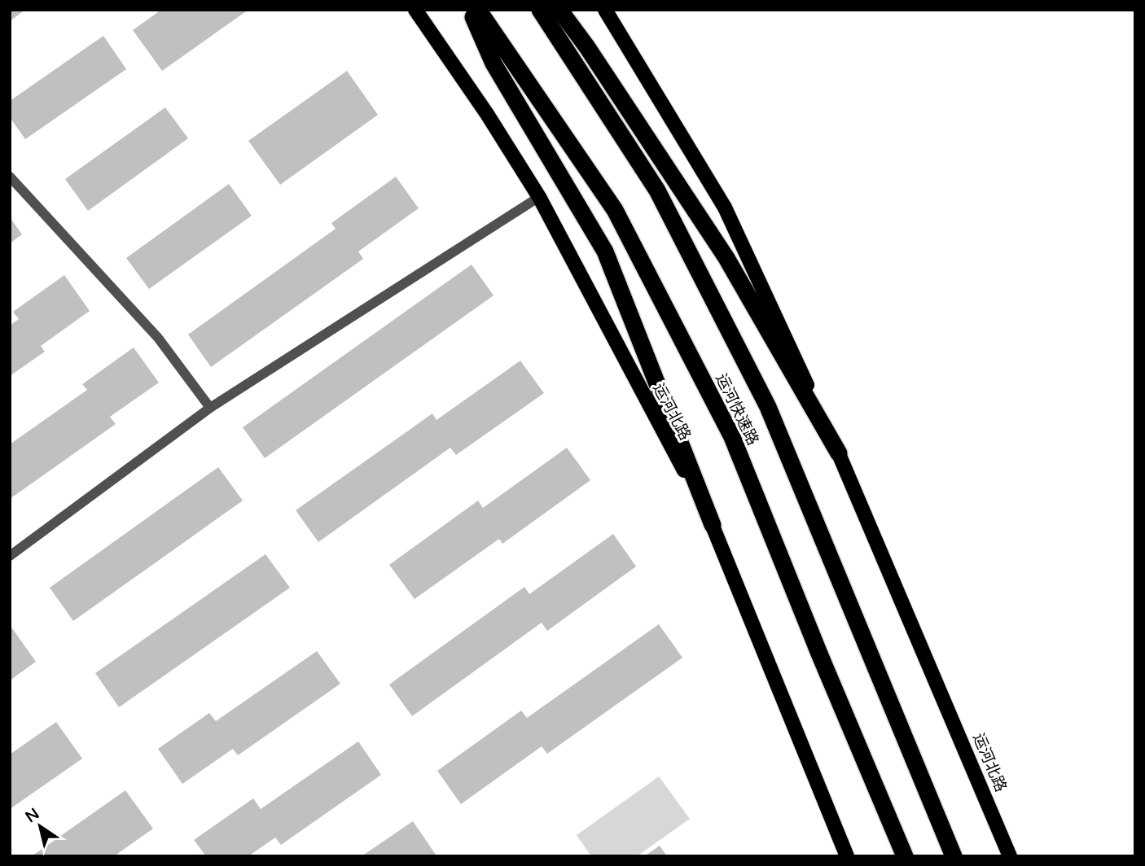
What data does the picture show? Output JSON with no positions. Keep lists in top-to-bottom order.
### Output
{
  "streets": {
    "highway": ["运河快速路"],
    "main road": ["运河北路"]
  },
  "north": "top left"
}
